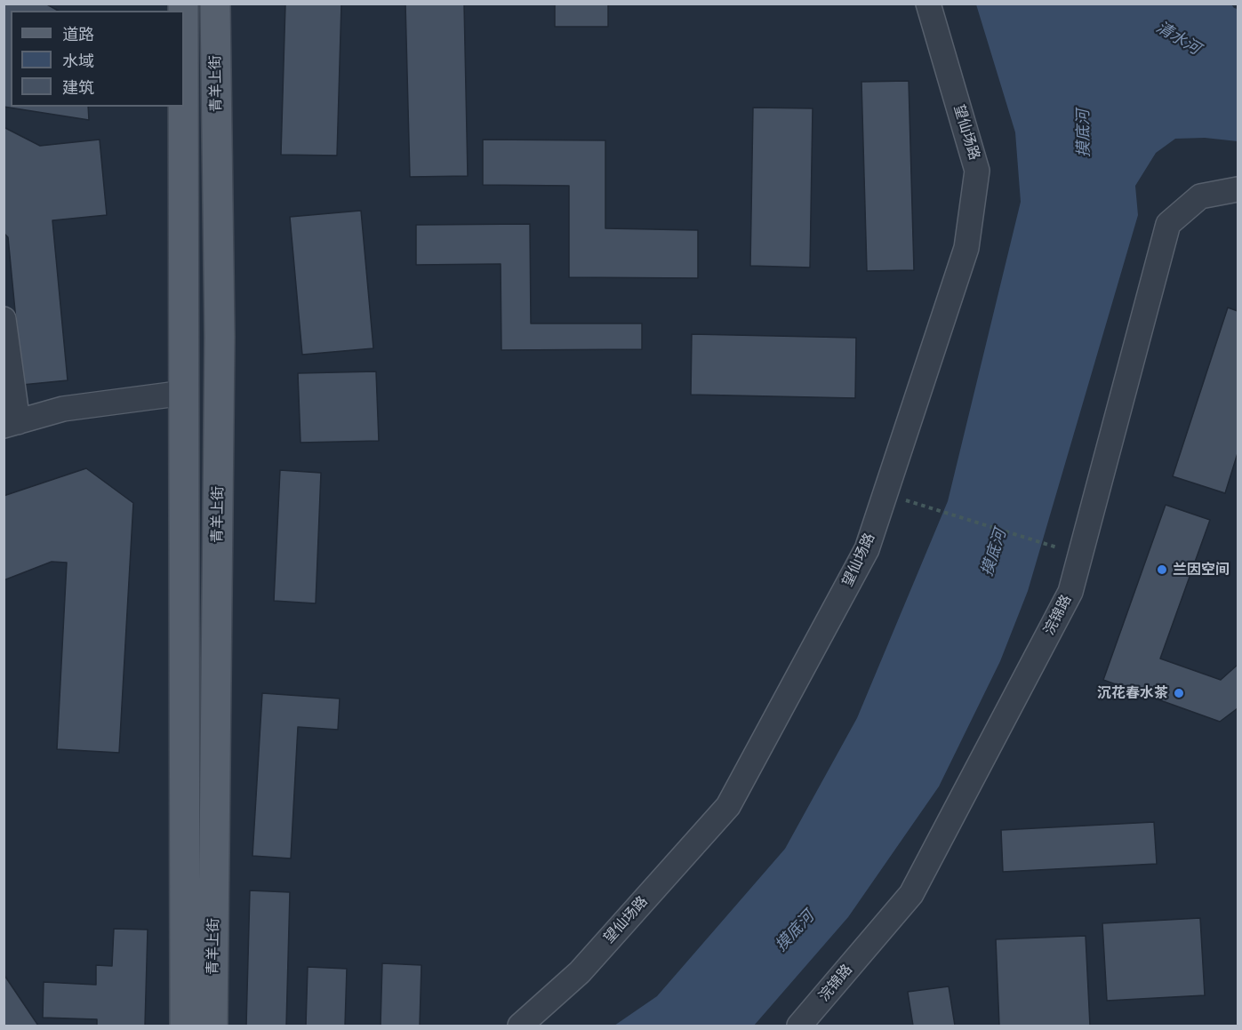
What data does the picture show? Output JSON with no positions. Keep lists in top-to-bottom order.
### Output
{
  "streets": {
    "main road": ["青羊上街"],
    "street": ["望仙场路", "浣锦路"]
  },
  "water": ["清水河", "摸底河"],
  "places": ["兰因空间", "沉花春水茶"],
  "legend": ["道路", "水域", "建筑"]
}
